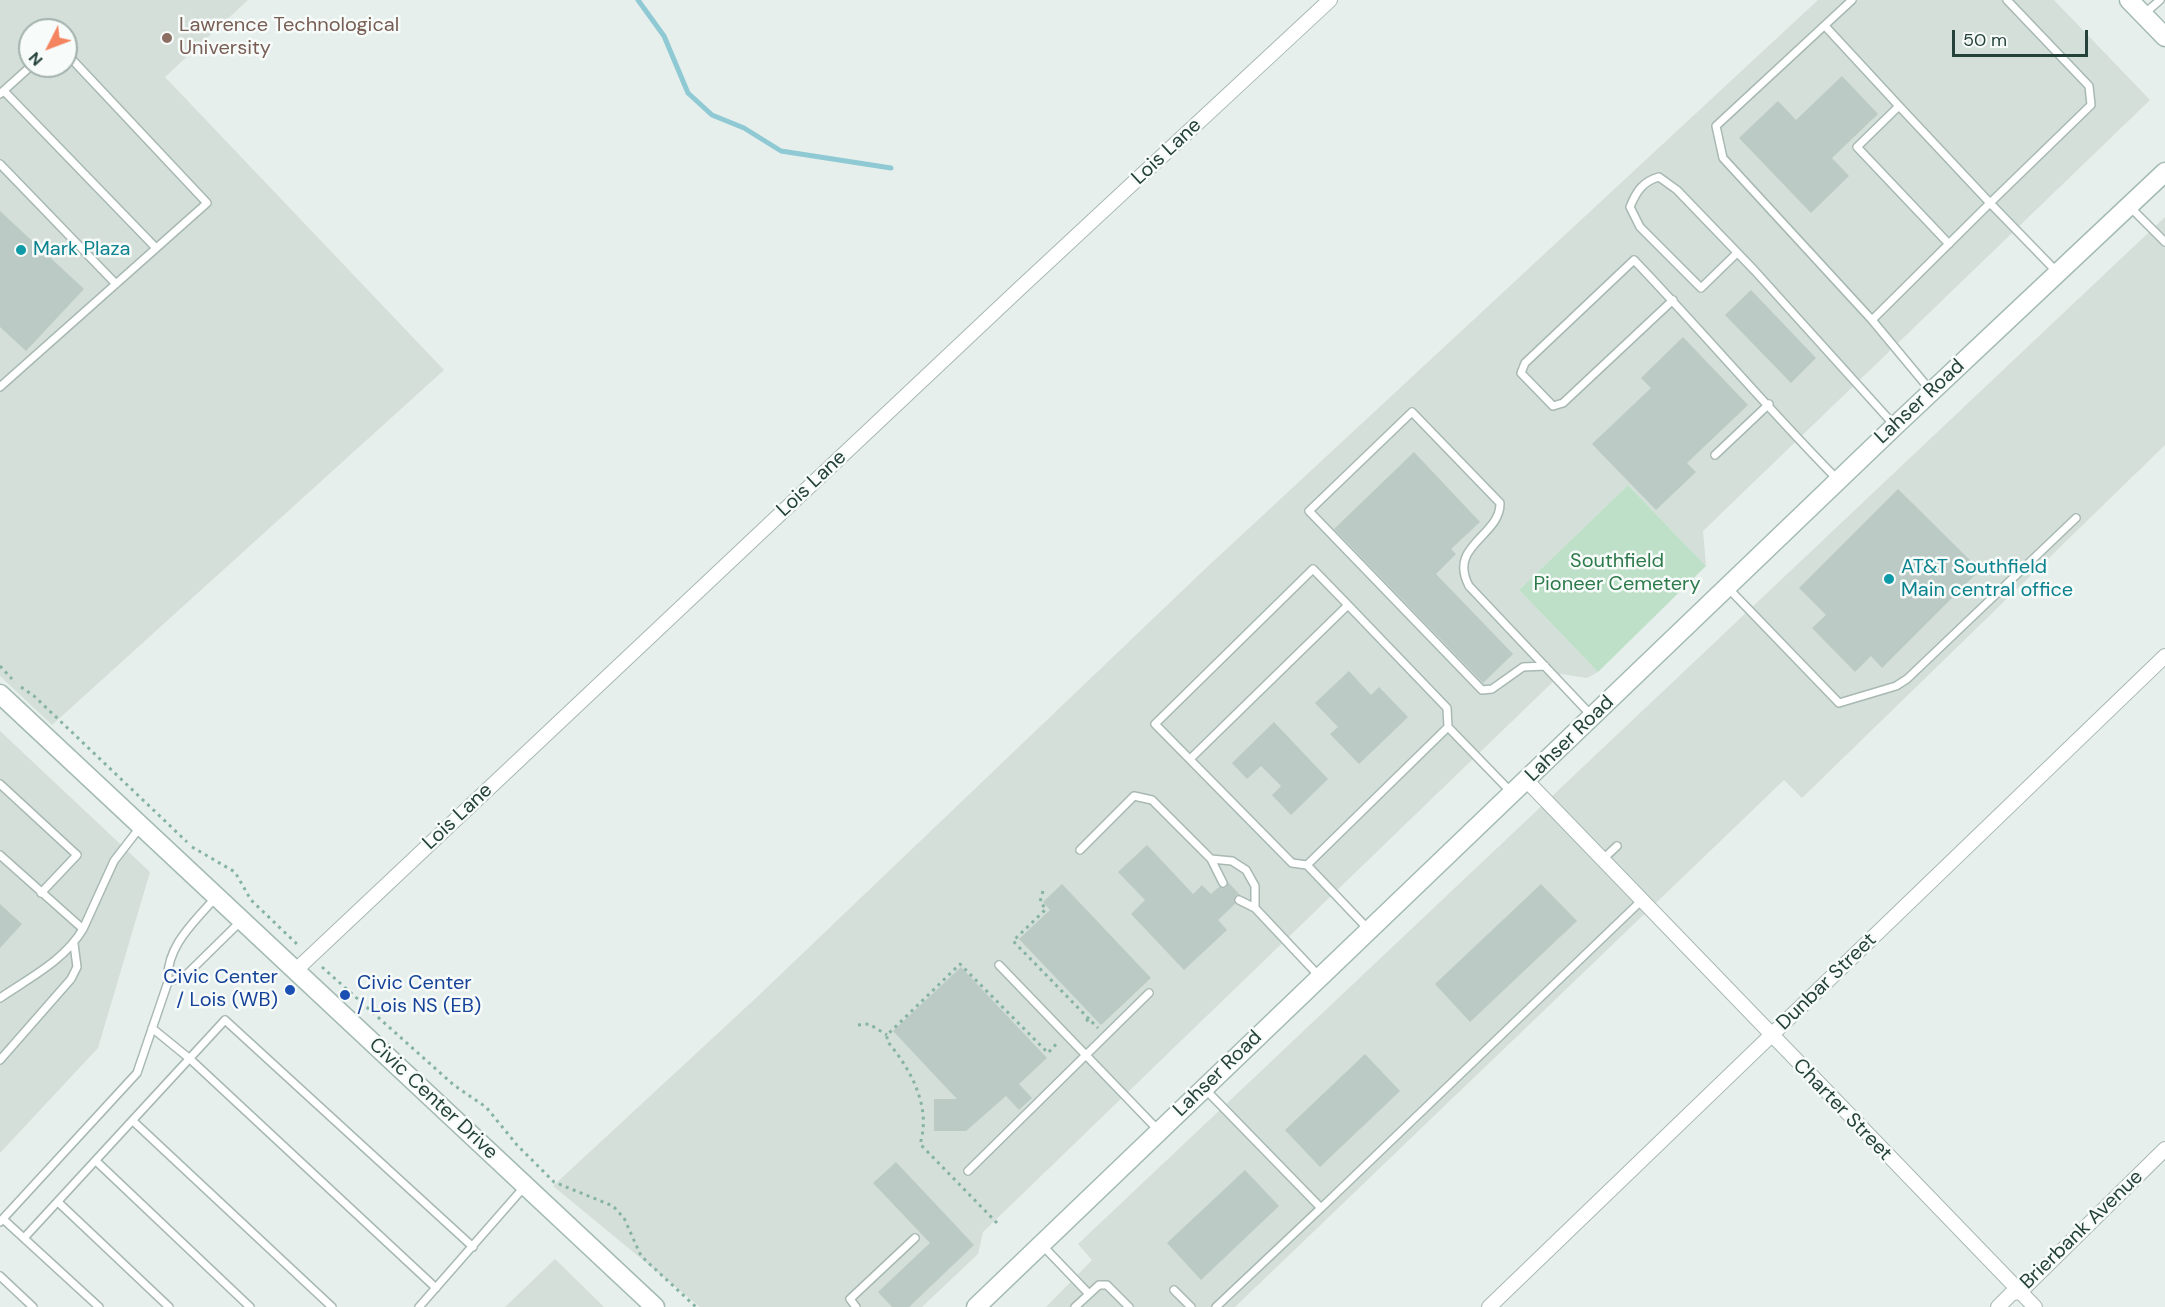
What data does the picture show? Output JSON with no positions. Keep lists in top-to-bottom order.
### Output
{
  "streets": {
    "main road": ["Lahser Road", "Civic Center Drive"],
    "street": [
      "Lois Lane",
      "Dunbar Street",
      "Charter Street",
      "Brierbank Avenue"
    ]
  },
  "crossings": [
    ["Lois Lane", "Civic Center Drive"],
    ["Lahser Road", "Charter Street"],
    ["Dunbar Street", "Charter Street"],
    ["Charter Street", "Brierbank Avenue"]
  ],
  "parks": ["Southfield Pioneer Cemetery"],
  "places": [
    "Lawrence Technological University",
    "Mark Plaza",
    "AT&T Southfield Main central office",
    "Civic Center / Lois (WB)",
    "Civic Center / Lois NS (EB)"
  ],
  "scale_bar": "50 m",
  "north": "bottom left"
}
